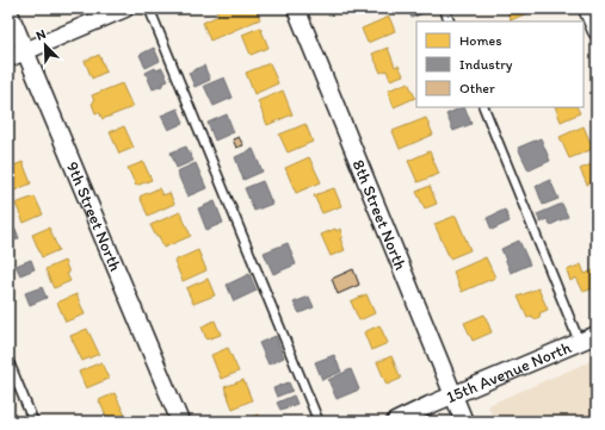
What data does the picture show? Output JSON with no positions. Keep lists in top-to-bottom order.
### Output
{
  "streets": {
    "street": ["9th Street North", "8th Street North", "15th Avenue North"]
  },
  "crossings": [
    ["8th Street North", "15th Avenue North"]
  ],
  "legend": ["Homes", "Industry", "Other"],
  "north": "top left"
}
